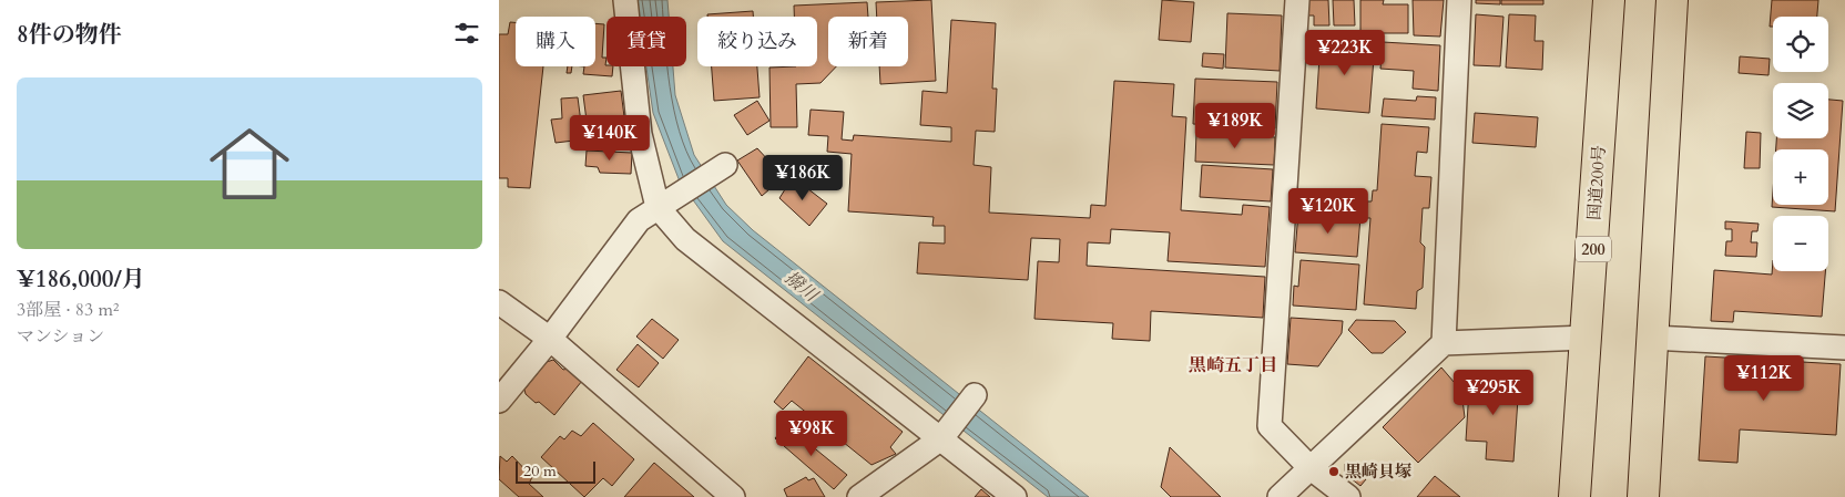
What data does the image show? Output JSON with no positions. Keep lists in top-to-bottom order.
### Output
{
  "streets": {
    "highway": ["国道200号", "200"]
  },
  "districts": ["黒崎五丁目"],
  "water": ["撥川"],
  "places": ["黒崎貝塚"],
  "scale_bar": "20 m",
  "page": {
    "heading": "8件の物件",
    "map_buttons": ["+", "−"],
    "chip": [
      "購入",
      "賃貸",
      "絞り込み",
      "新着"
    ],
    "price": [
      "¥223K",
      "¥189K",
      "¥140K",
      "¥186K",
      "¥120K",
      "¥112K",
      "¥295K",
      "¥98K"
    ],
    "list": [
      {
        "name": "¥186,000/月",
        "note": "3部屋 · 83 m² · マンション"
      }
    ],
    "scale": "20 m"
  }
}
